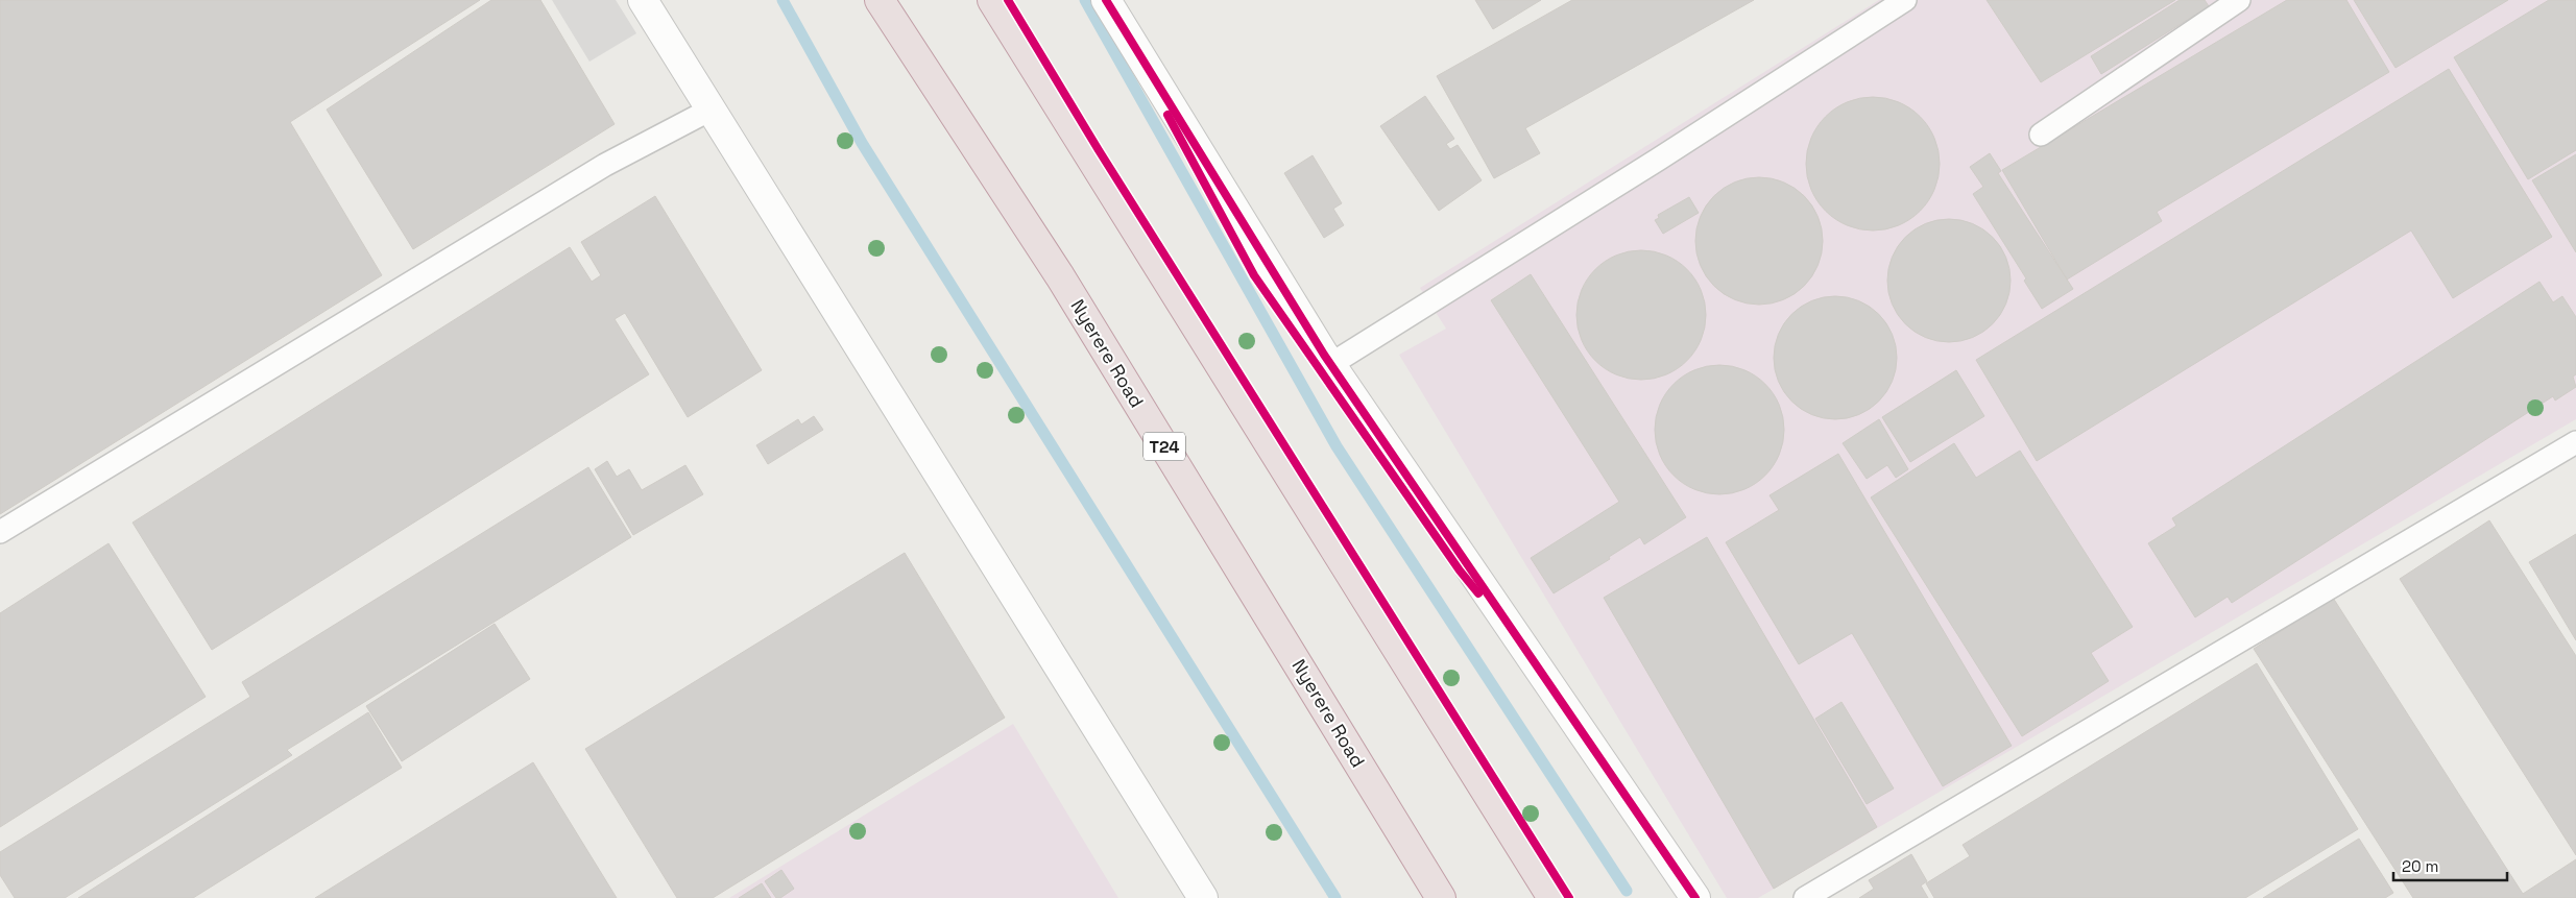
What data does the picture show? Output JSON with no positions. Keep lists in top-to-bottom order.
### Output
{
  "streets": {
    "highway": ["Nyerere Road", "T24"]
  },
  "scale_bar": "20 m"
}
